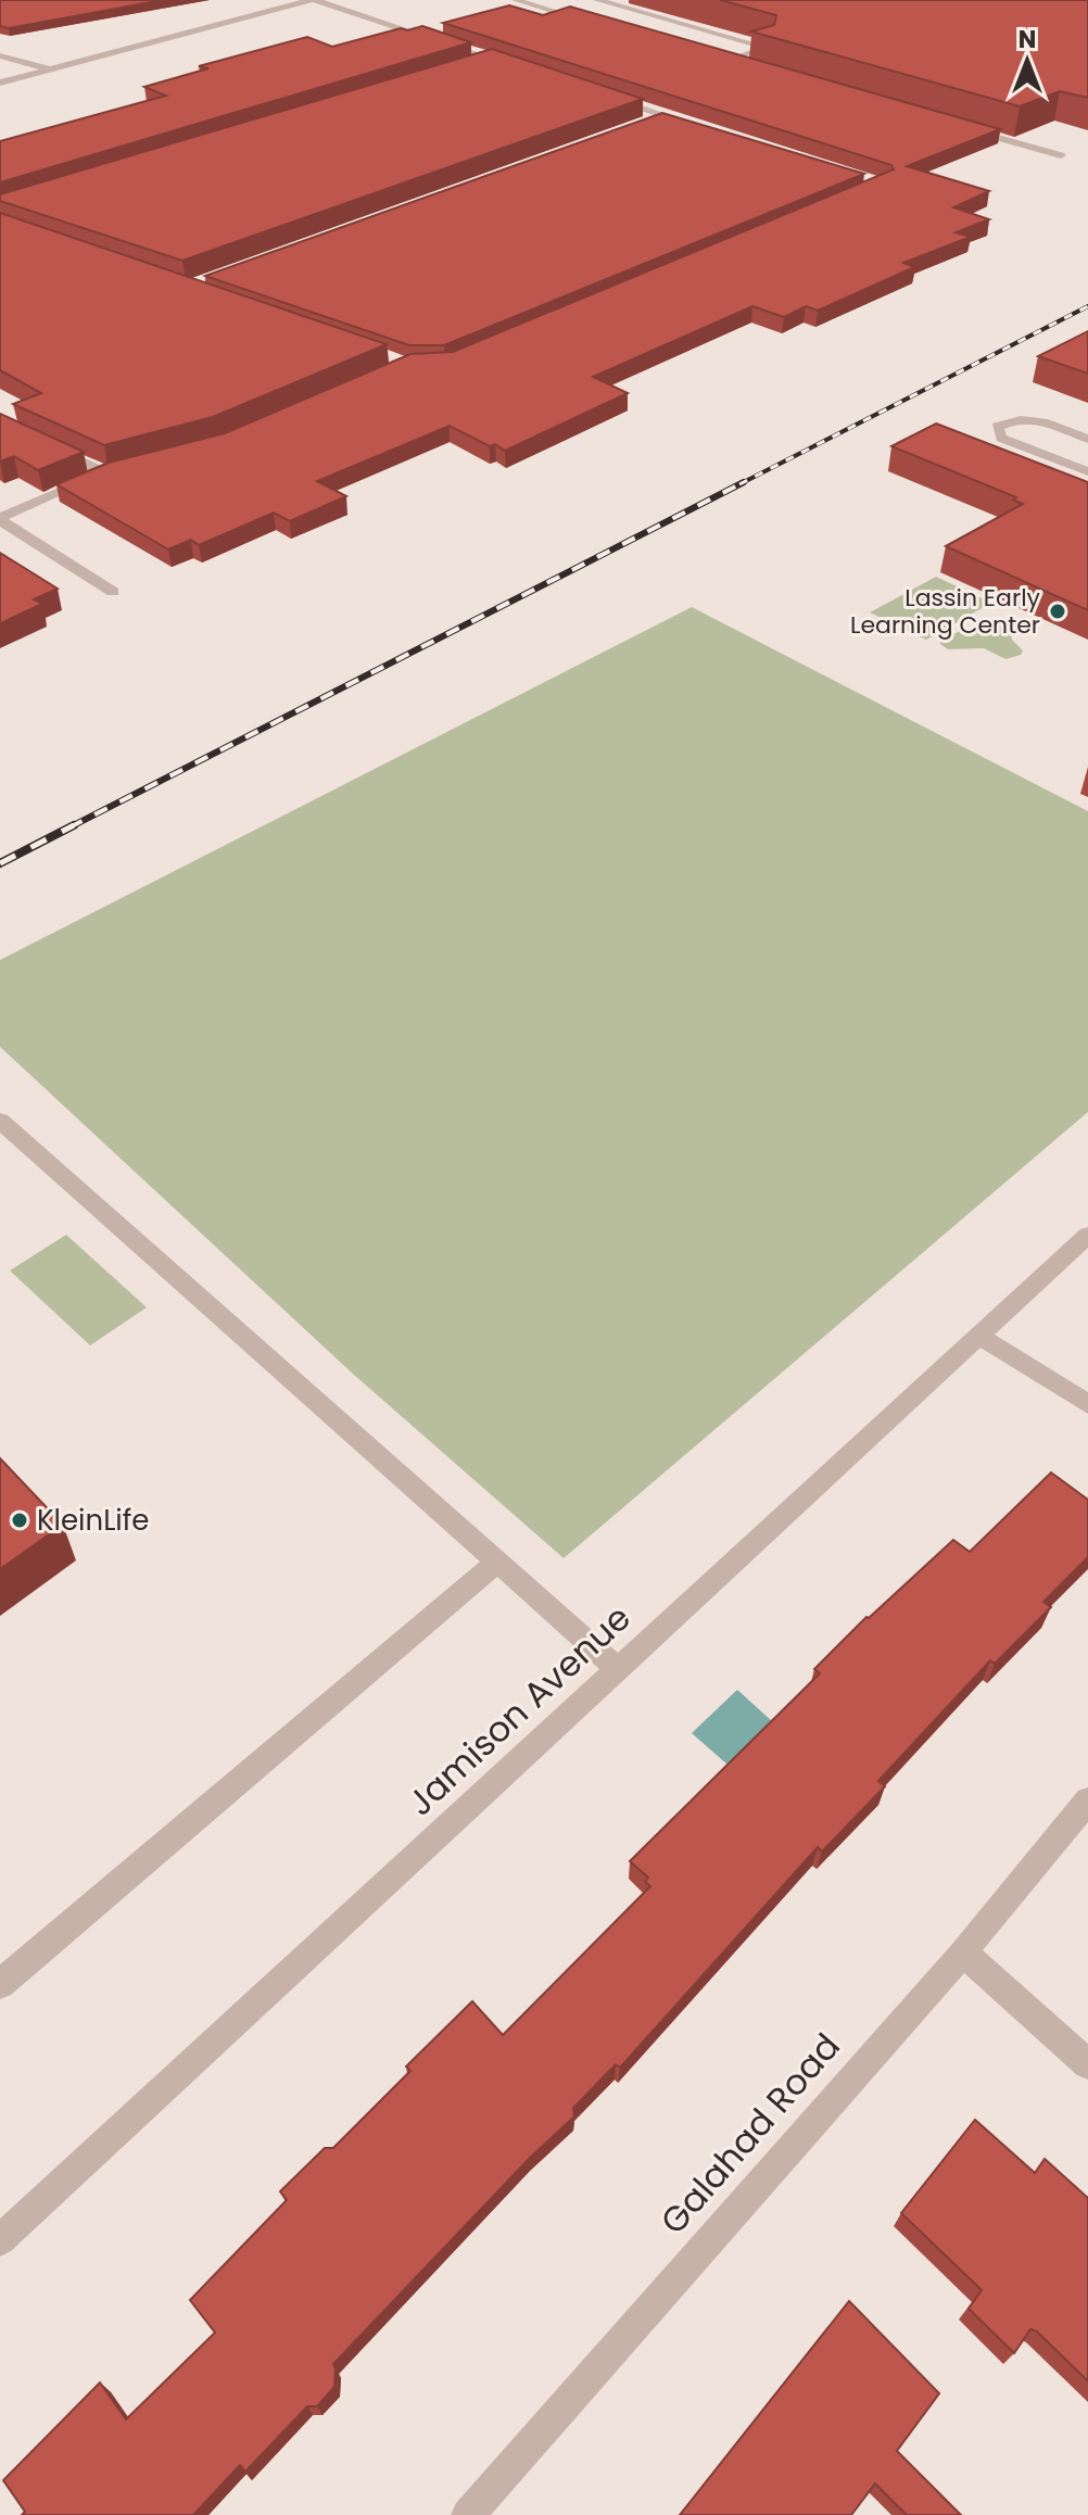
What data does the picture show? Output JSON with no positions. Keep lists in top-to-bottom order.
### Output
{
  "streets": {
    "street": ["Jamison Avenue", "Galahad Road"]
  },
  "places": ["Lassin Early Learning Center", "KleinLife"],
  "north": "top"
}
